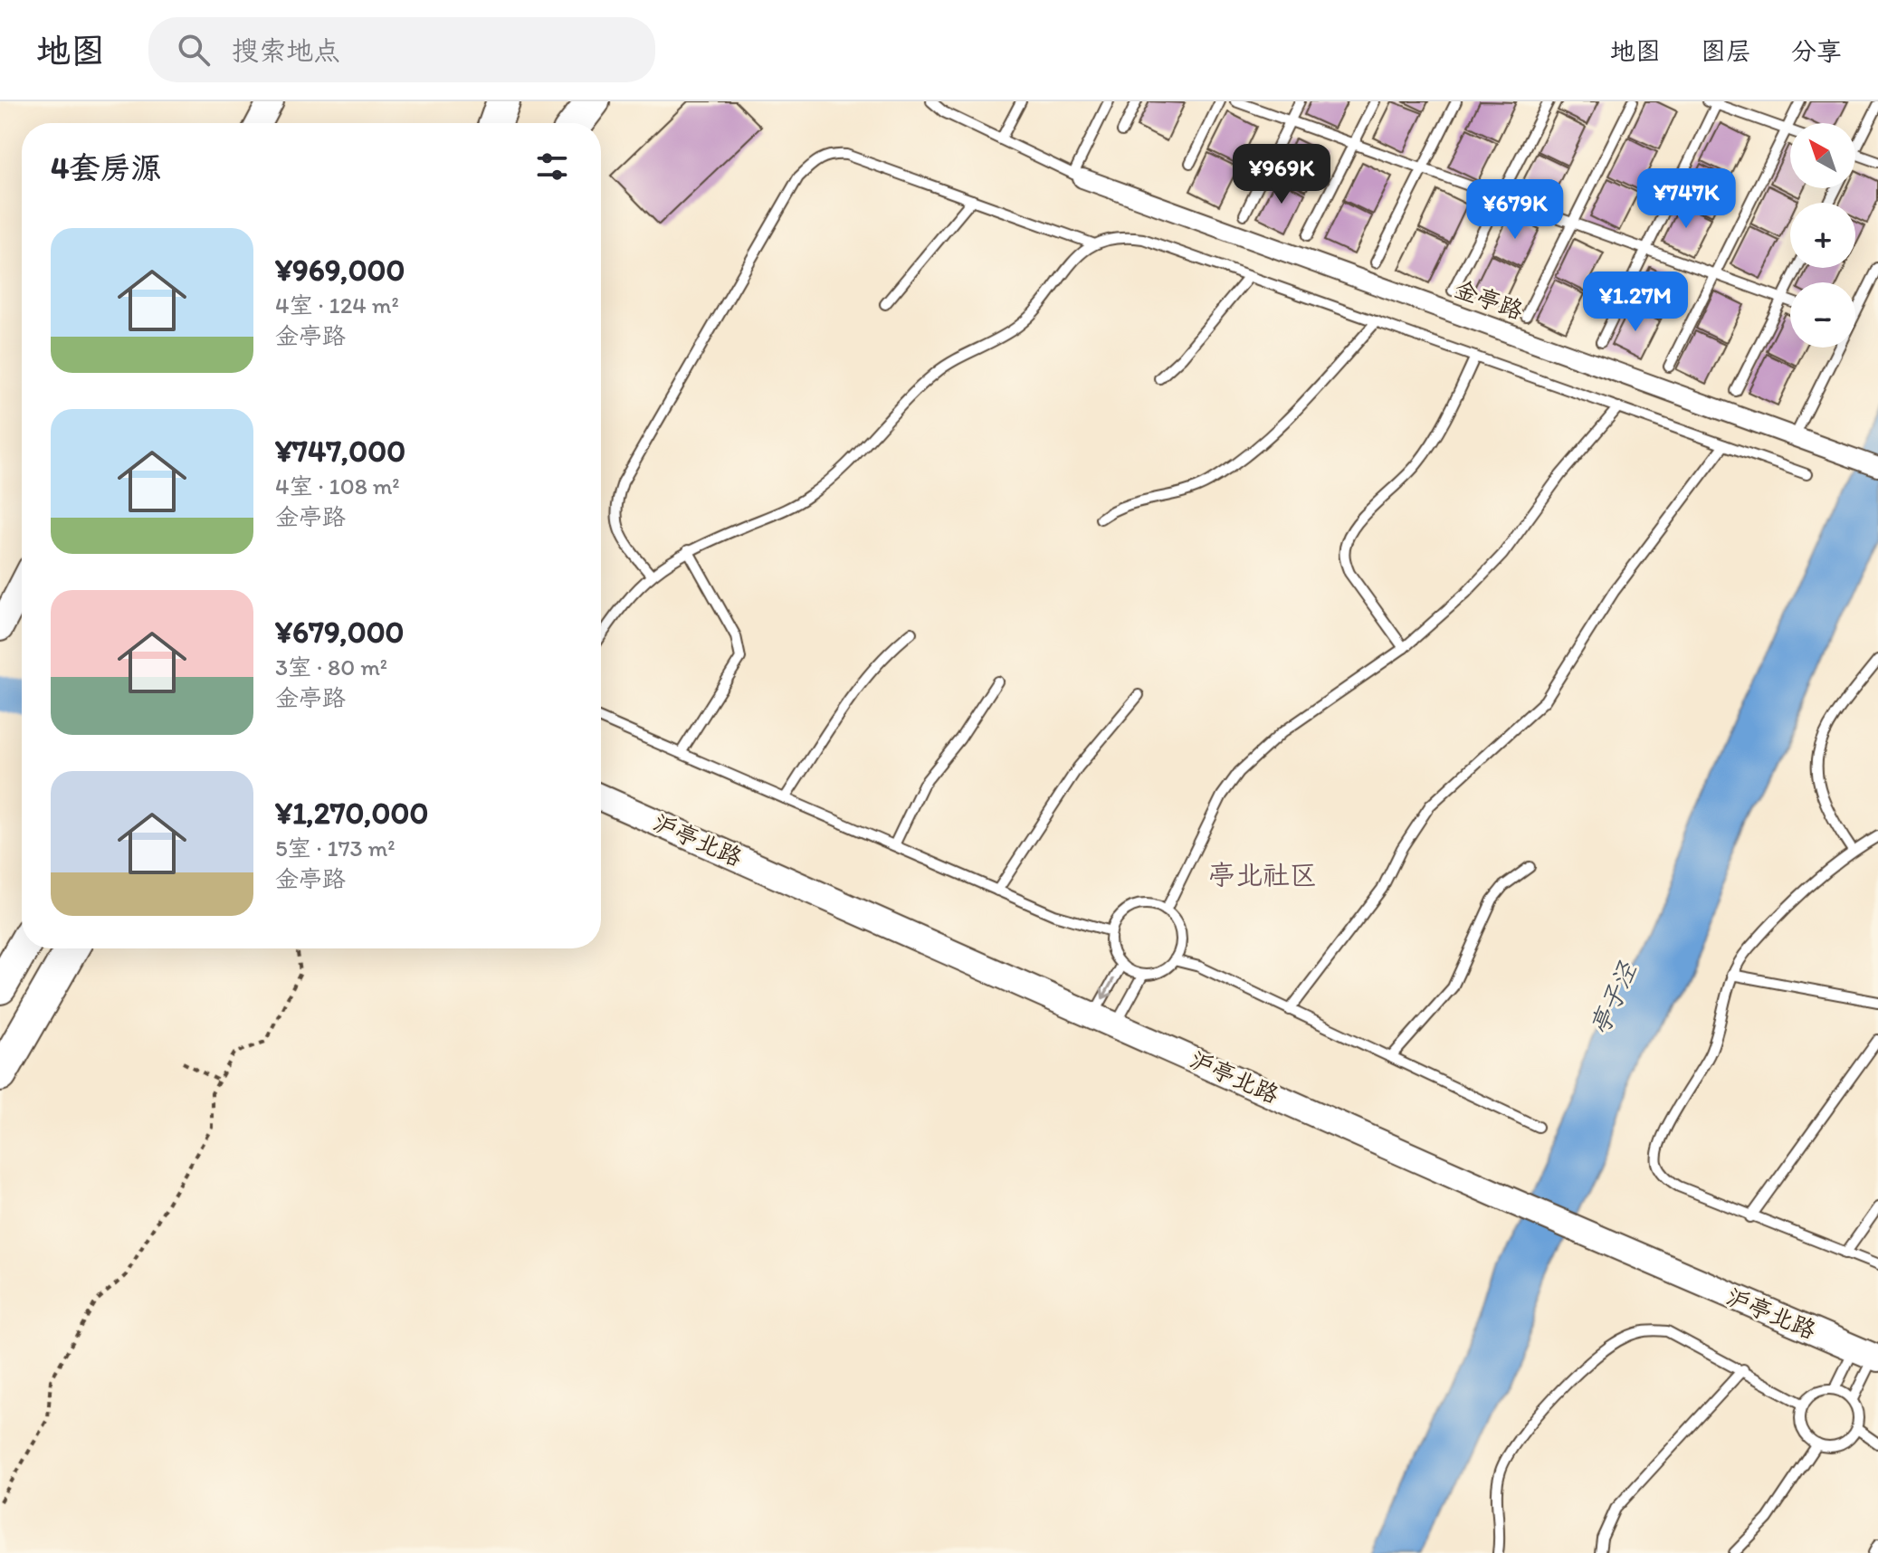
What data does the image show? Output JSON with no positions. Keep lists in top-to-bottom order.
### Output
{
  "streets": {
    "street": ["金亭路", "沪亭北路"]
  },
  "districts": ["亭北社区"],
  "water": ["亭子泾"],
  "north": "top left",
  "page": {
    "header": "地图",
    "search": "搜索地点",
    "nav": ["地图", "图层", "分享"],
    "map_buttons": ["+", "−"],
    "heading": "4套房源",
    "price": [
      "¥969K",
      "¥747K",
      "¥679K",
      "¥1.27M"
    ],
    "list": [
      {
        "name": "¥969,000",
        "note": "4室 · 124 m² · 金亭路"
      },
      {
        "name": "¥747,000",
        "note": "4室 · 108 m² · 金亭路"
      },
      {
        "name": "¥679,000",
        "note": "3室 · 80 m² · 金亭路"
      },
      {
        "name": "¥1,270,000",
        "note": "5室 · 173 m² · 金亭路"
      }
    ]
  }
}
